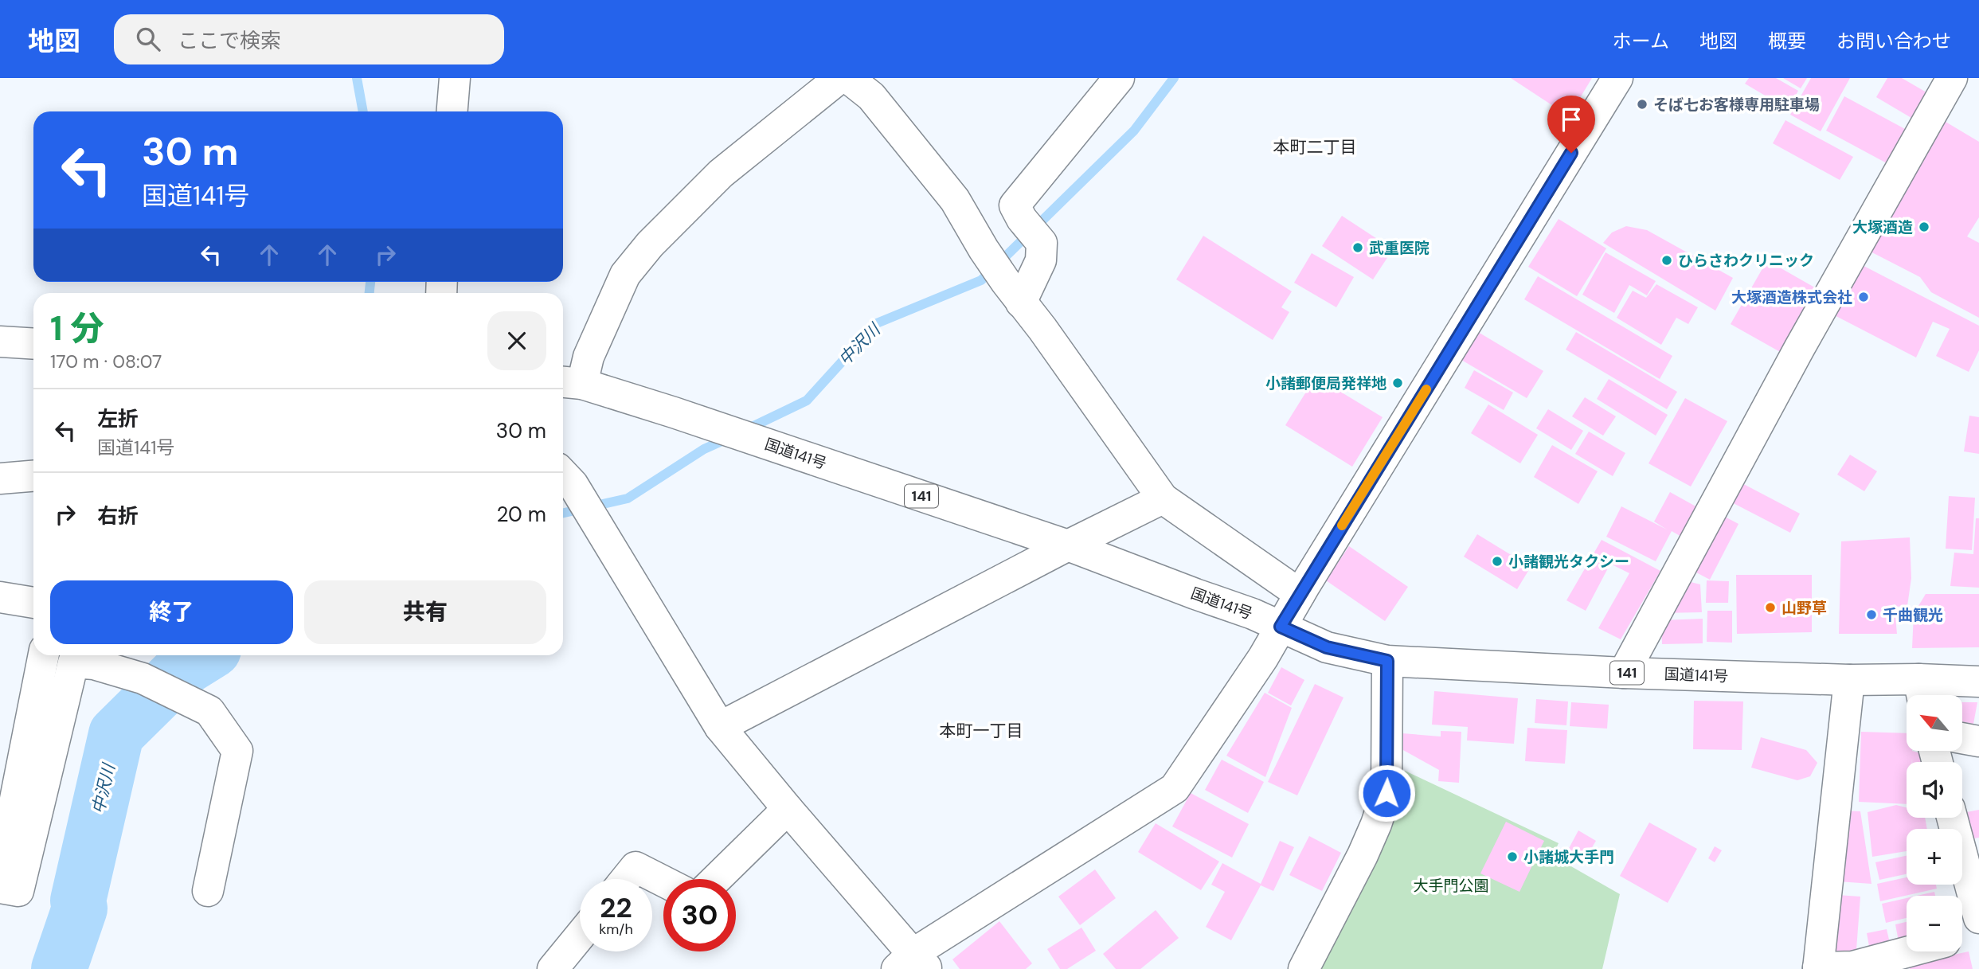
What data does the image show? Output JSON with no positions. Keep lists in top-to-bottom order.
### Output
{
  "streets": {
    "main road": ["国道141号", "141"]
  },
  "districts": ["本町二丁目", "本町一丁目"],
  "water": ["中沢川"],
  "parks": ["大手門公園"],
  "places": [
    "そば七お客様専用駐車場",
    "大塚酒造",
    "武重医院",
    "ひらさわクリニック",
    "大塚酒造株式会社",
    "小諸郵便局発祥地",
    "小諸観光タクシー",
    "山野草",
    "千曲観光",
    "小諸城大手門"
  ],
  "north": "top left",
  "page": {
    "header": "地図",
    "search": "ここで検索",
    "nav": [
      "ホーム",
      "地図",
      "概要",
      "お問い合わせ"
    ],
    "turn": ["30 m", "国道141号"],
    "heading": ["1 分", "170 m · 08:07"],
    "list": [
      {
        "name": "左折",
        "note": "国道141号",
        "value": "30 m"
      },
      {
        "name": "右折",
        "value": "20 m"
      }
    ],
    "buttons": ["終了", "共有"],
    "map_buttons": ["+", "−"],
    "speed": "22 km/h",
    "limit": "30"
  }
}
